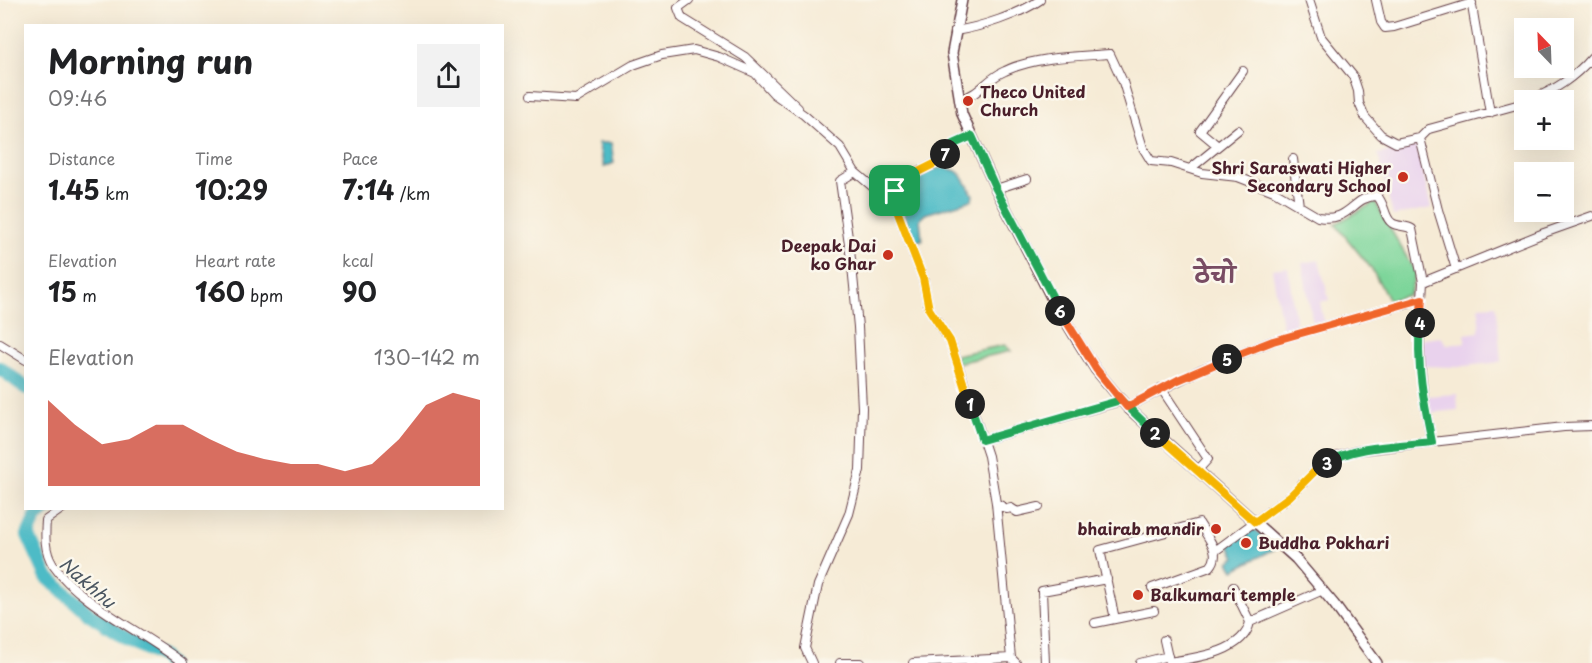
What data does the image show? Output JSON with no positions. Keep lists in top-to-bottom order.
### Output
{
  "districts": ["ठेचो"],
  "water": ["Nakhhu"],
  "places": [
    "Theco United Church",
    "Shri Saraswati Higher Secondary School",
    "Deepak Dai ko Ghar",
    "bhairab mandir",
    "Buddha Pokhari",
    "Balkumari temple"
  ],
  "north": "top left",
  "page": {
    "map_buttons": ["+", "−"],
    "heading": ["Morning run", "09:46"],
    "stats": [
      ["Distance", "1.45 km"],
      ["Time", "10:29"],
      ["Pace", "7:14 /km"],
      ["Elevation", "15 m"],
      ["Heart rate", "160 bpm"],
      ["kcal", "90"]
    ],
    "pins": [
      "7",
      "6",
      "4",
      "5",
      "1",
      "2",
      "3"
    ],
    "chart": ["Elevation", "130–142 m"]
  }
}
